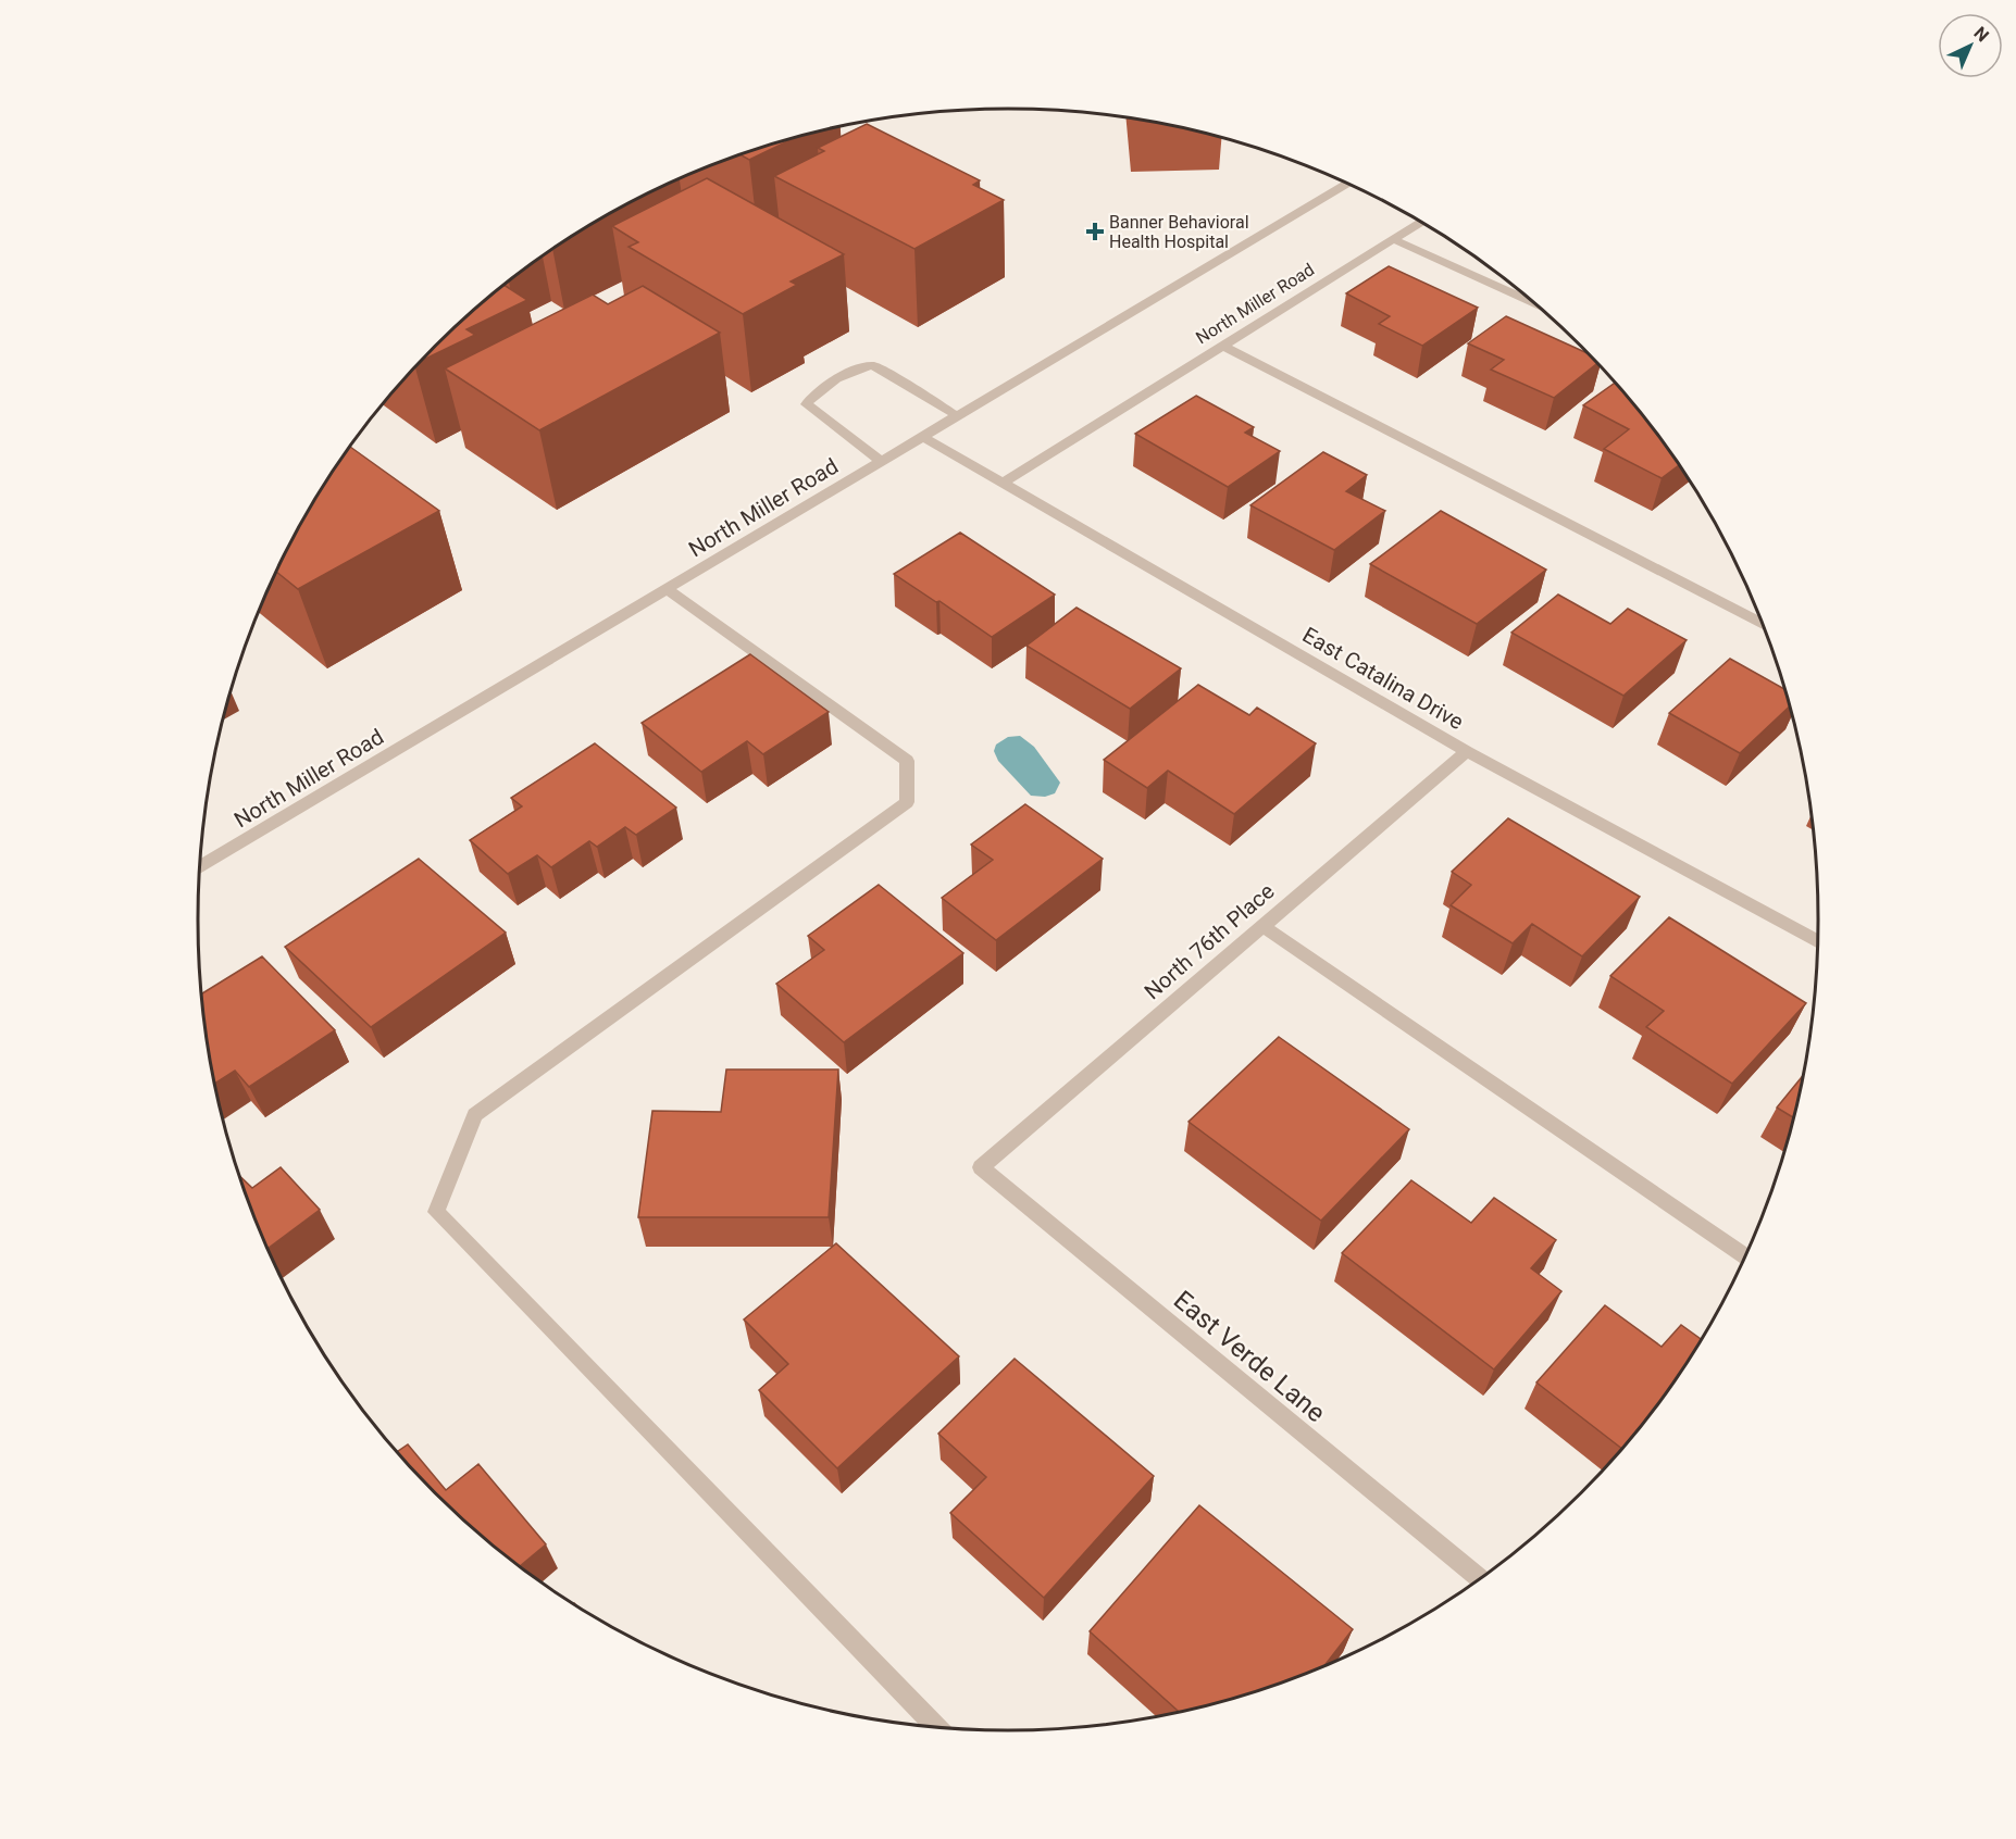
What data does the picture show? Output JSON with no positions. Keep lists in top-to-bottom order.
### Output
{
  "streets": {
    "street": [
      "North Miller Road",
      "East Catalina Drive",
      "North 76th Place",
      "East Verde Lane"
    ]
  },
  "crossings": [
    ["North Miller Road", "East Catalina Drive"],
    ["East Catalina Drive", "North 76th Place"],
    ["North 76th Place", "East Verde Lane"]
  ],
  "places": {
    "health": ["Banner Behavioral Health Hospital"]
  },
  "north": "top right"
}
